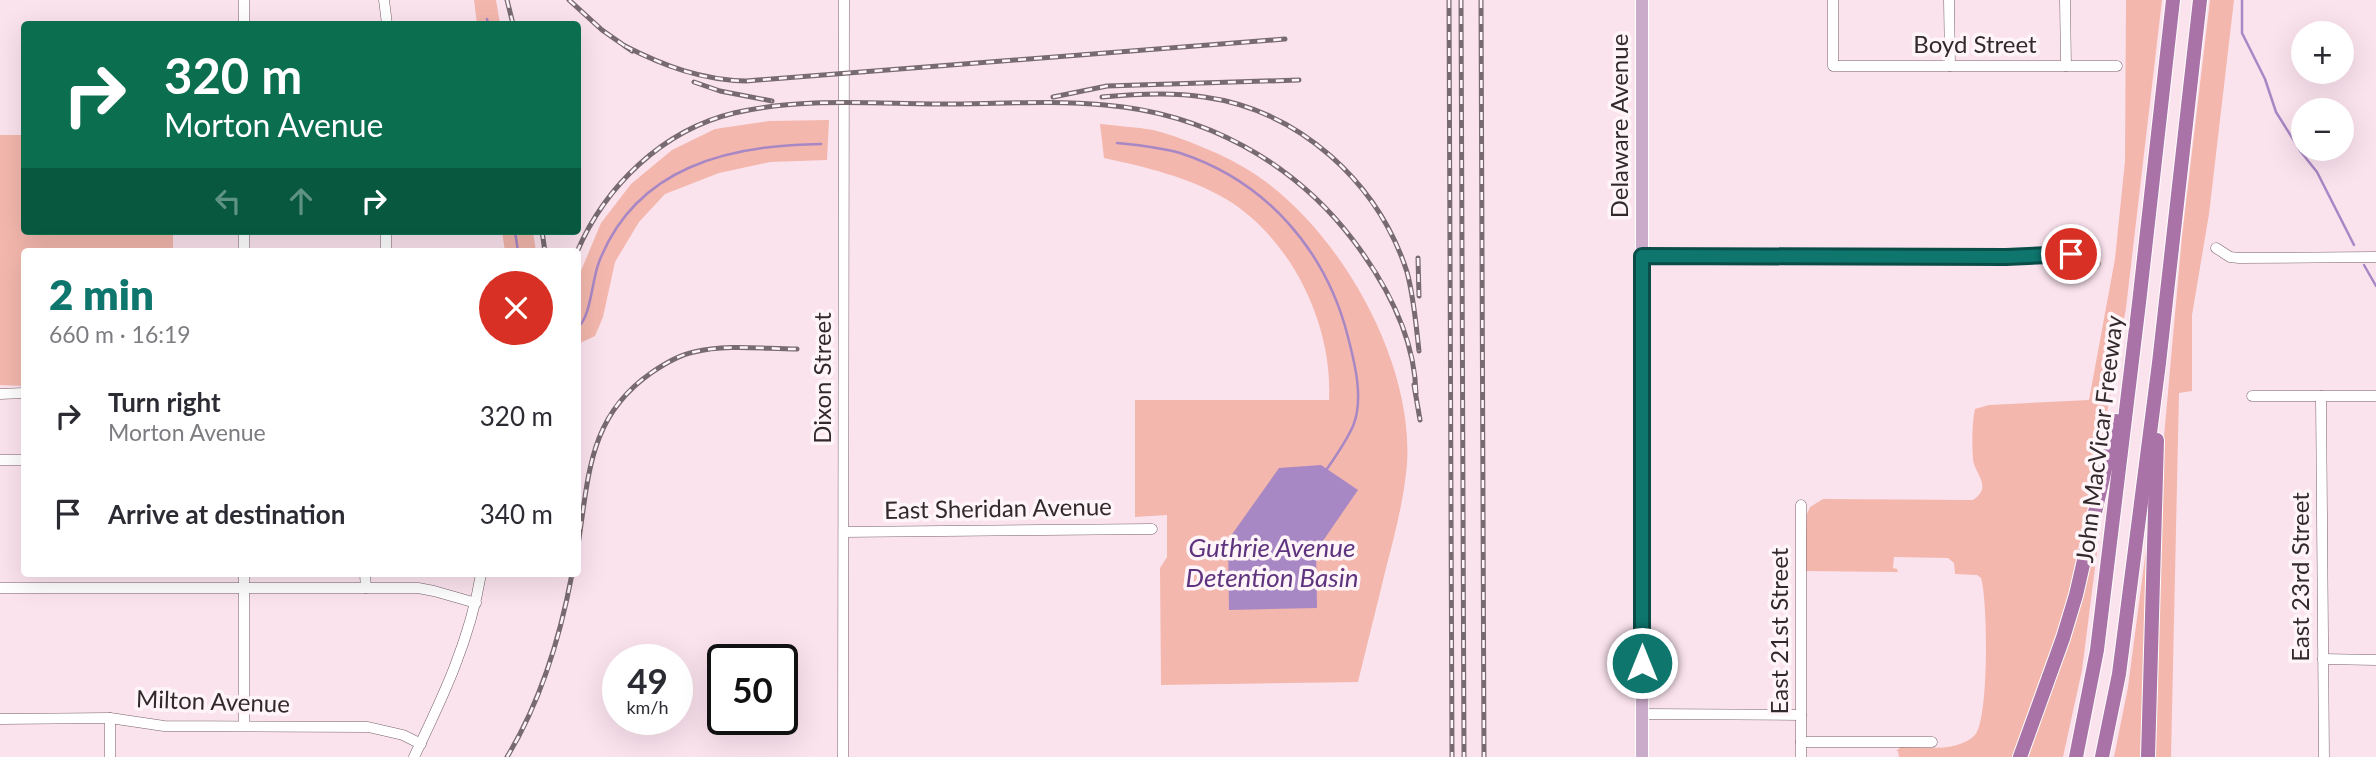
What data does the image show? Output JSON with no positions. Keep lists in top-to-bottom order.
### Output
{
  "streets": {
    "highway": ["John MacVicar Freeway"],
    "main road": ["Delaware Avenue"],
    "street": [
      "Boyd Street",
      "Dixon Street",
      "East Sheridan Avenue",
      "East 23rd Street",
      "East 21st Street",
      "Milton Avenue"
    ]
  },
  "crossings": [
    ["Dixon Street", "East Sheridan Avenue"]
  ],
  "water": ["Guthrie Avenue Detention Basin"],
  "page": {
    "map_buttons": ["+", "−"],
    "turn": ["320 m", "Morton Avenue"],
    "heading": ["2 min", "660 m · 16:19"],
    "list": [
      {
        "name": "Turn right",
        "note": "Morton Avenue",
        "value": "320 m"
      },
      {
        "name": "Arrive at destination",
        "value": "340 m"
      }
    ],
    "speed": "49 km/h",
    "limit": "50"
  }
}
